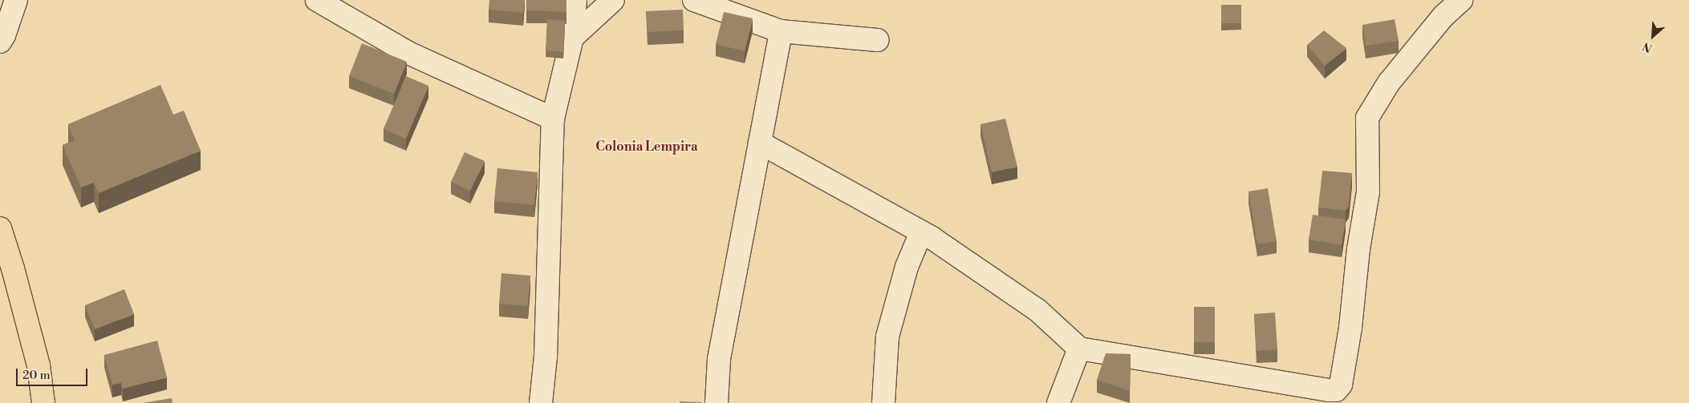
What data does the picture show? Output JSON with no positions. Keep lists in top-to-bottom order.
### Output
{
  "districts": ["Colonia Lempira"],
  "scale_bar": "20 m",
  "north": "bottom left"
}
